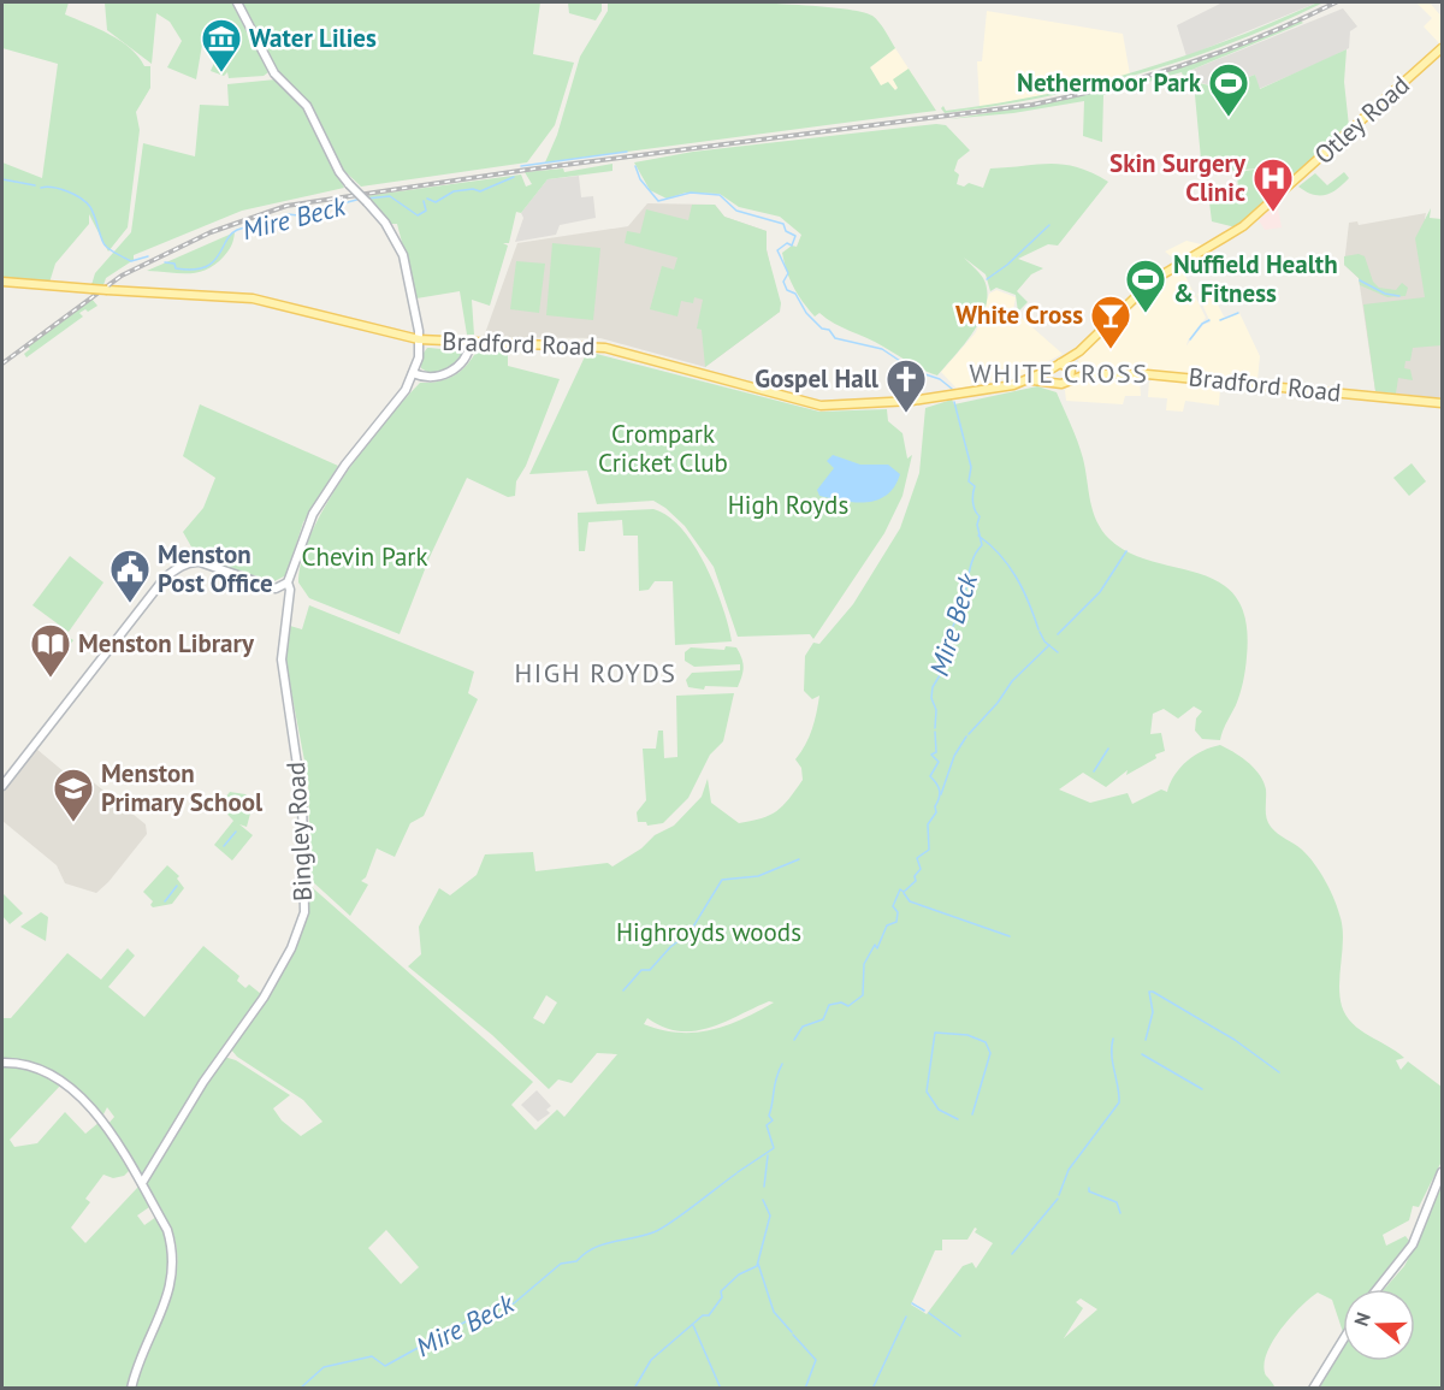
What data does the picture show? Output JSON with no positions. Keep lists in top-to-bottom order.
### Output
{
  "streets": {
    "main road": ["Otley Road", "Bradford Road"],
    "street": ["Bingley Road"]
  },
  "crossings": [
    ["Otley Road", "Bradford Road"],
    ["Bradford Road", "Bingley Road"]
  ],
  "districts": ["WHITE CROSS", "HIGH ROYDS"],
  "water": ["Mire Beck"],
  "parks": [
    "Crompark Cricket Club",
    "High Royds",
    "Chevin Park",
    "Highroyds woods"
  ],
  "places": {
    "museum": ["Water Lilies"],
    "sports": ["Nethermoor Park", "Nuffield Health & Fitness"],
    "hospital": ["Skin Surgery Clinic"],
    "bar": ["White Cross"],
    "church": ["Gospel Hall"],
    "public building": ["Menston Post Office"],
    "library": ["Menston Library"],
    "school or university": ["Menston Primary School"]
  },
  "north": "left"
}
